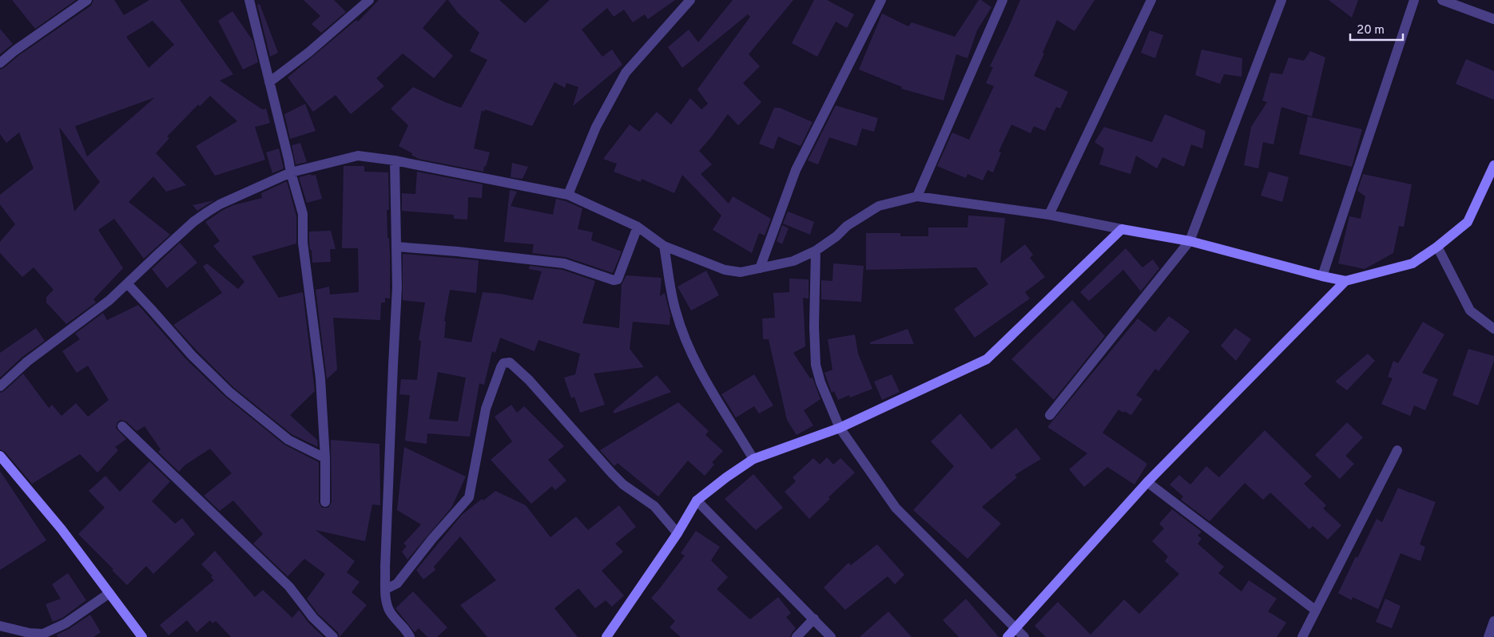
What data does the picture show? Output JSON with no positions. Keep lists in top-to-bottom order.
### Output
{
  "scale_bar": "20 m"
}
